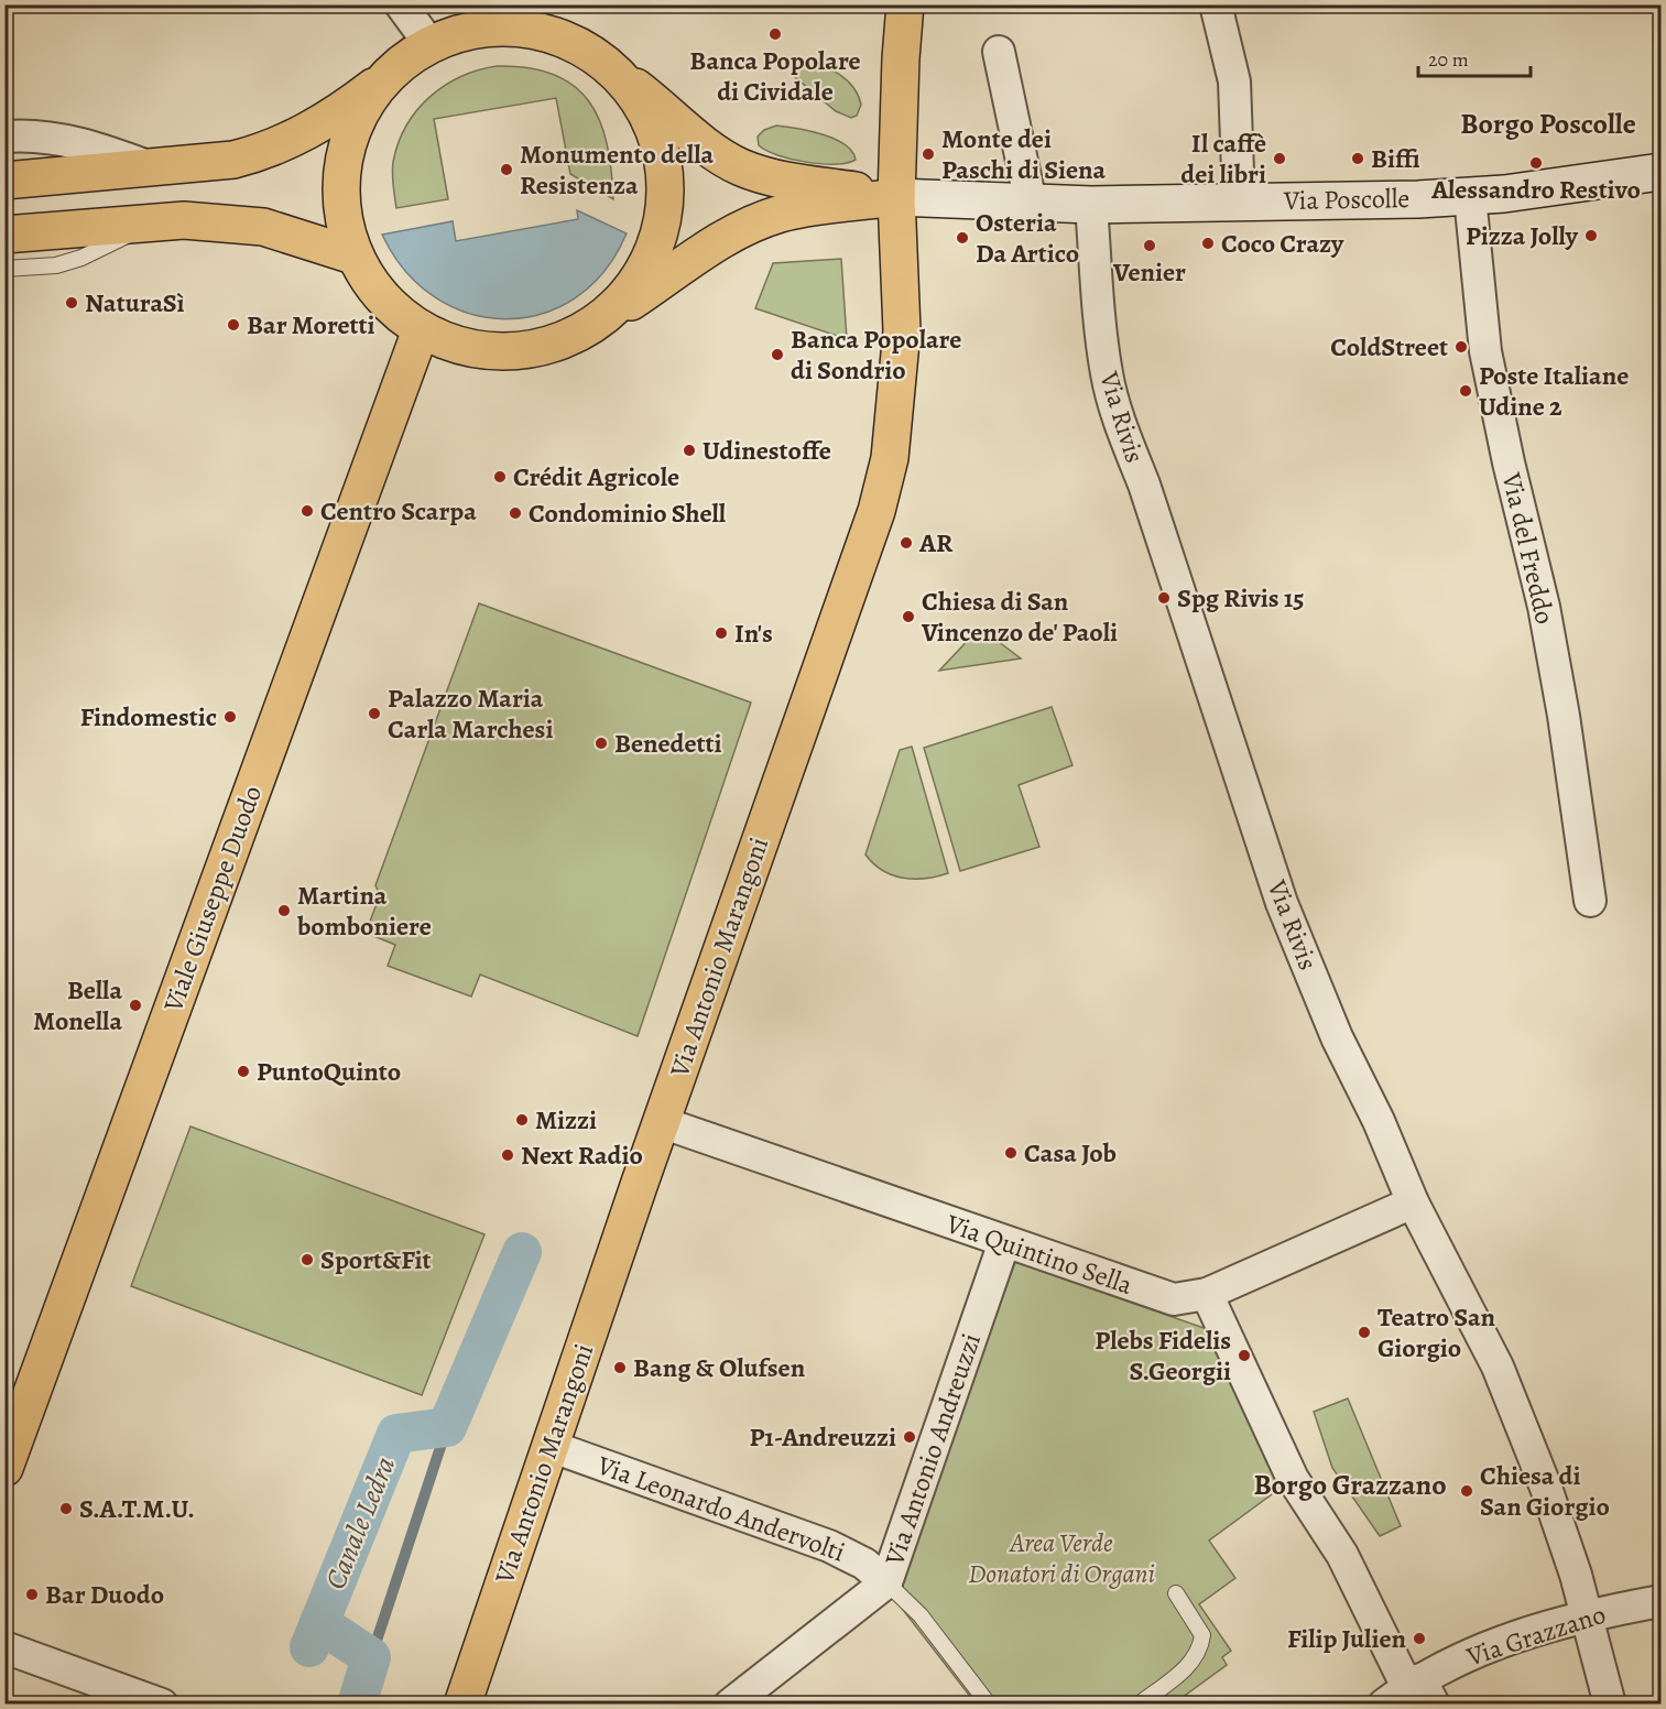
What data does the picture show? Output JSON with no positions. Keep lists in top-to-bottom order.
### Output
{
  "streets": {
    "main road": ["Viale Giuseppe Duodo", "Via Antonio Marangoni"],
    "street": [
      "Via Poscolle",
      "Via Rivis",
      "Via del Freddo",
      "Via Quintino Sella",
      "Via Antonio Andreuzzi",
      "Via Leonardo Andervolti",
      "Via Grazzano"
    ]
  },
  "crossings": [
    ["Via Poscolle", "Via Rivis"],
    ["Via Poscolle", "Via del Freddo"],
    ["Via Poscolle", "Via Antonio Marangoni"],
    ["Via Rivis", "Via Quintino Sella"],
    ["Via Rivis", "Via Grazzano"],
    ["Via Antonio Marangoni", "Via Quintino Sella"],
    ["Via Antonio Marangoni", "Via Leonardo Andervolti"],
    ["Via Quintino Sella", "Via Antonio Andreuzzi"],
    ["Via Antonio Andreuzzi", "Via Leonardo Andervolti"]
  ],
  "districts": ["Borgo Poscolle", "Borgo Grazzano"],
  "water": ["Canale Ledra"],
  "parks": ["Area Verde Donatori di Organi"],
  "places": [
    "Banca Popolare di Cividale",
    "Monte dei Paschi di Siena",
    "Il caffè dei libri",
    "Biffi",
    "Alessandro Restivo",
    "Monumento della Resistenza",
    "Pizza Jolly",
    "Osteria Da Artico",
    "Coco Crazy",
    "Venier",
    "NaturaSì",
    "Bar Moretti",
    "ColdStreet",
    "Banca Popolare di Sondrio",
    "Poste Italiane Udine 2",
    "Udinestoffe",
    "Crédit Agricole",
    "Centro Scarpa",
    "Condominio Shell",
    "AR",
    "Spg Rivis 15",
    "Chiesa di San Vincenzo de' Paoli",
    "In's",
    "Palazzo Maria Carla Marchesi",
    "Findomestic",
    "Benedetti",
    "Martina bomboniere",
    "Bella Monella",
    "PuntoQuinto",
    "Mizzi",
    "Casa Job",
    "Next Radio",
    "Sport&Fit",
    "Teatro San Giorgio",
    "Plebs Fidelis S.Georgii",
    "Bang & Olufsen",
    "P1-Andreuzzi",
    "Chiesa di San Giorgio",
    "S.A.T.M.U.",
    "Bar Duodo",
    "Filip Julien"
  ],
  "scale_bar": "20 m"
}
